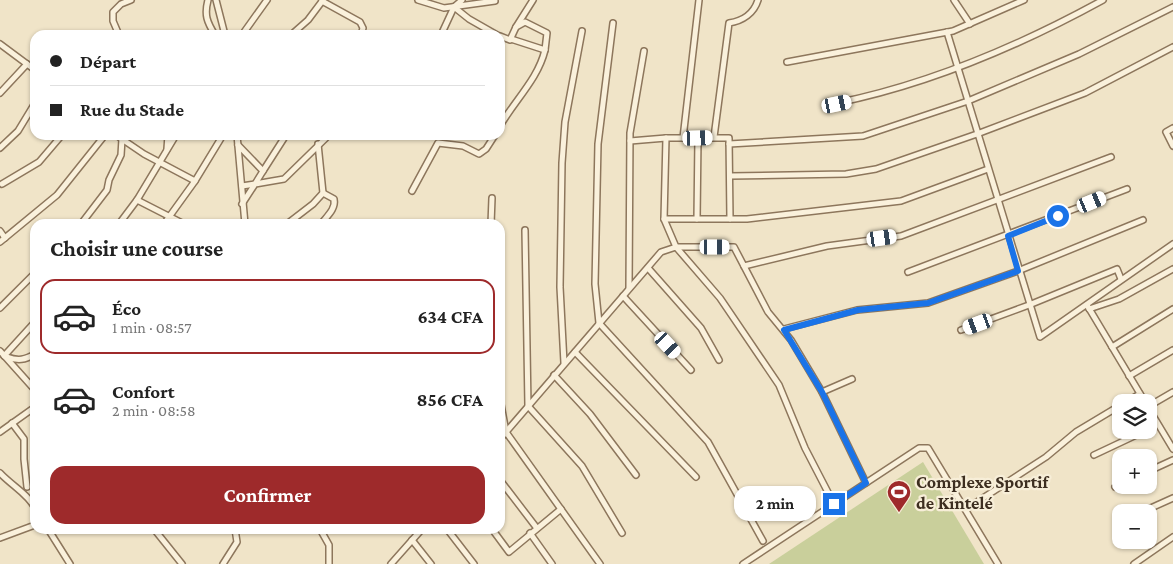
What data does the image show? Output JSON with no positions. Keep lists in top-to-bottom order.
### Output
{
  "places": {
    "sports": ["Complexe Sportif de Kintelé"]
  },
  "page": {
    "banner": ["Départ", "Rue du Stade"],
    "heading": "Choisir une course",
    "list": [
      {
        "name": "Éco",
        "note": "1 min · 08:57",
        "value": "634 CFA"
      },
      {
        "name": "Confort",
        "note": "2 min · 08:58",
        "value": "856 CFA"
      }
    ],
    "map_buttons": ["+", "−"],
    "buttons": "Confirmer",
    "bubble": "2 min"
  }
}
